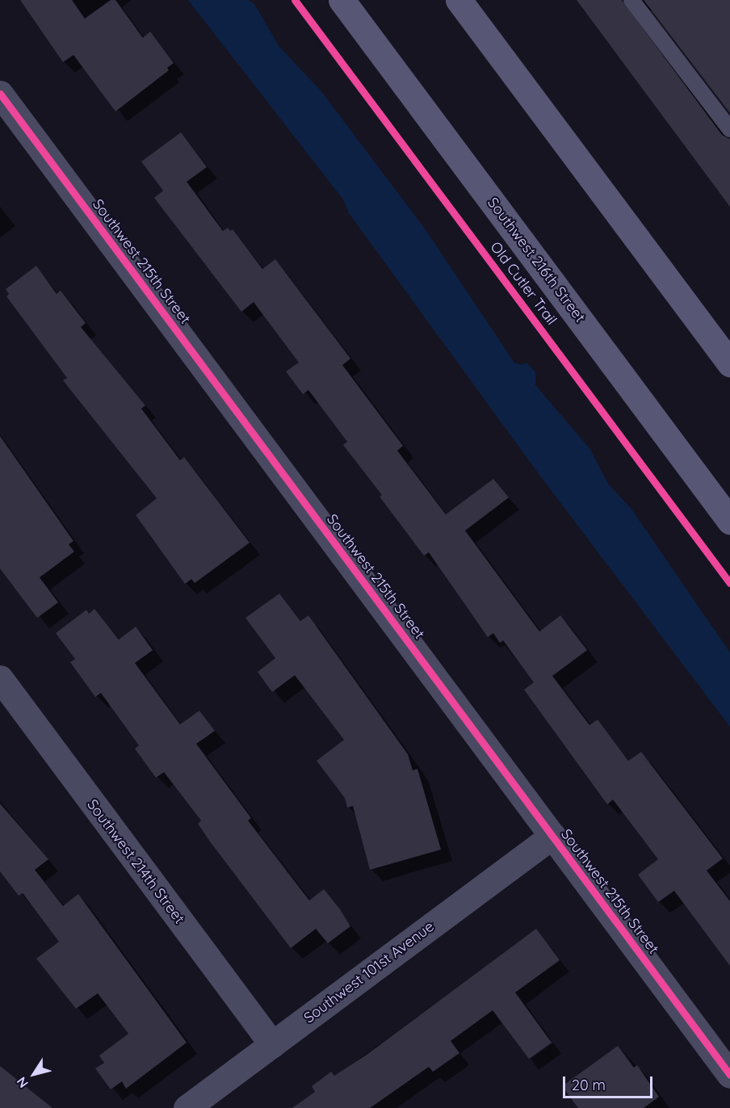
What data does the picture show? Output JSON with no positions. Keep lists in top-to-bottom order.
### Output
{
  "streets": {
    "main road": ["Southwest 216th Street"],
    "street": ["Southwest 215th Street", "Southwest 214th Street", "Southwest 101st Avenue"],
    "cycle path": ["Old Cutler Trail"]
  },
  "crossings": [
    ["Southwest 215th Street", "Southwest 101st Avenue"],
    ["Southwest 214th Street", "Southwest 101st Avenue"]
  ],
  "scale_bar": "20 m",
  "north": "bottom left"
}
